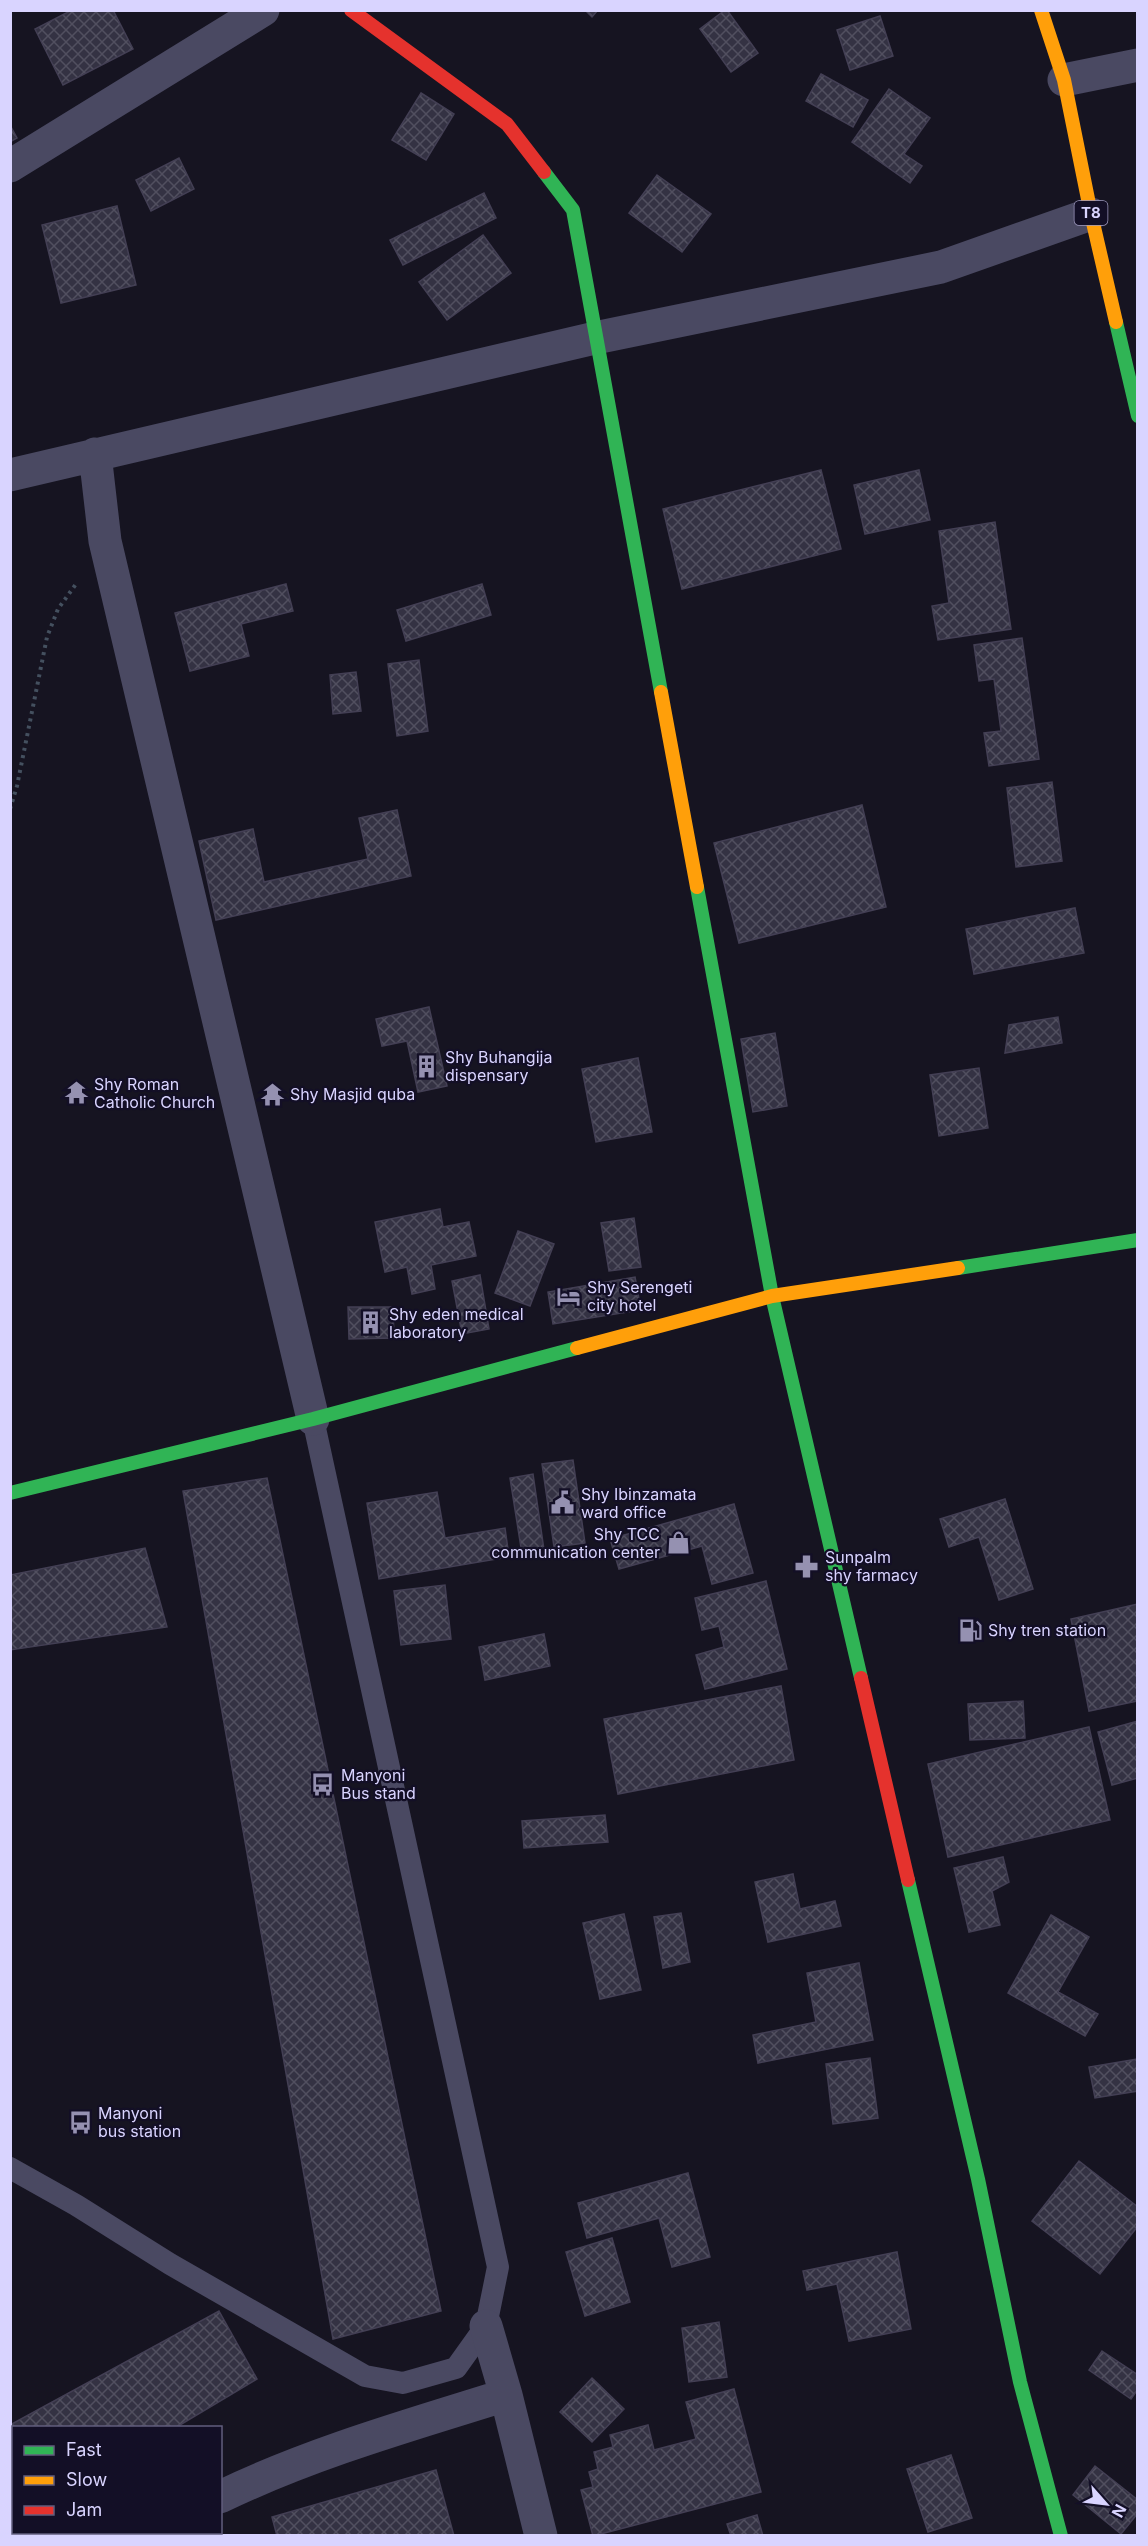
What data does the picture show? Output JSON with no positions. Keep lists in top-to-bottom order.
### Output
{
  "streets": {
    "main road": ["T8"]
  },
  "places": {
    "building": ["Shy Buhangija dispensary", "Shy eden medical laboratory"],
    "temple": ["Shy Roman Catholic Church", "Shy Masjid quba"],
    "hotel": ["Shy Serengeti city hotel"],
    "public building": ["Shy Ibinzamata ward office"],
    "shop": ["Shy TCC communication center"],
    "pharmacy": ["Sunpalm shy farmacy"],
    "fuel station": ["Shy tren station"],
    "bus stop": ["Manyoni Bus stand", "Manyoni bus station"]
  },
  "legend": ["Fast", "Slow", "Jam"],
  "north": "bottom right"
}
